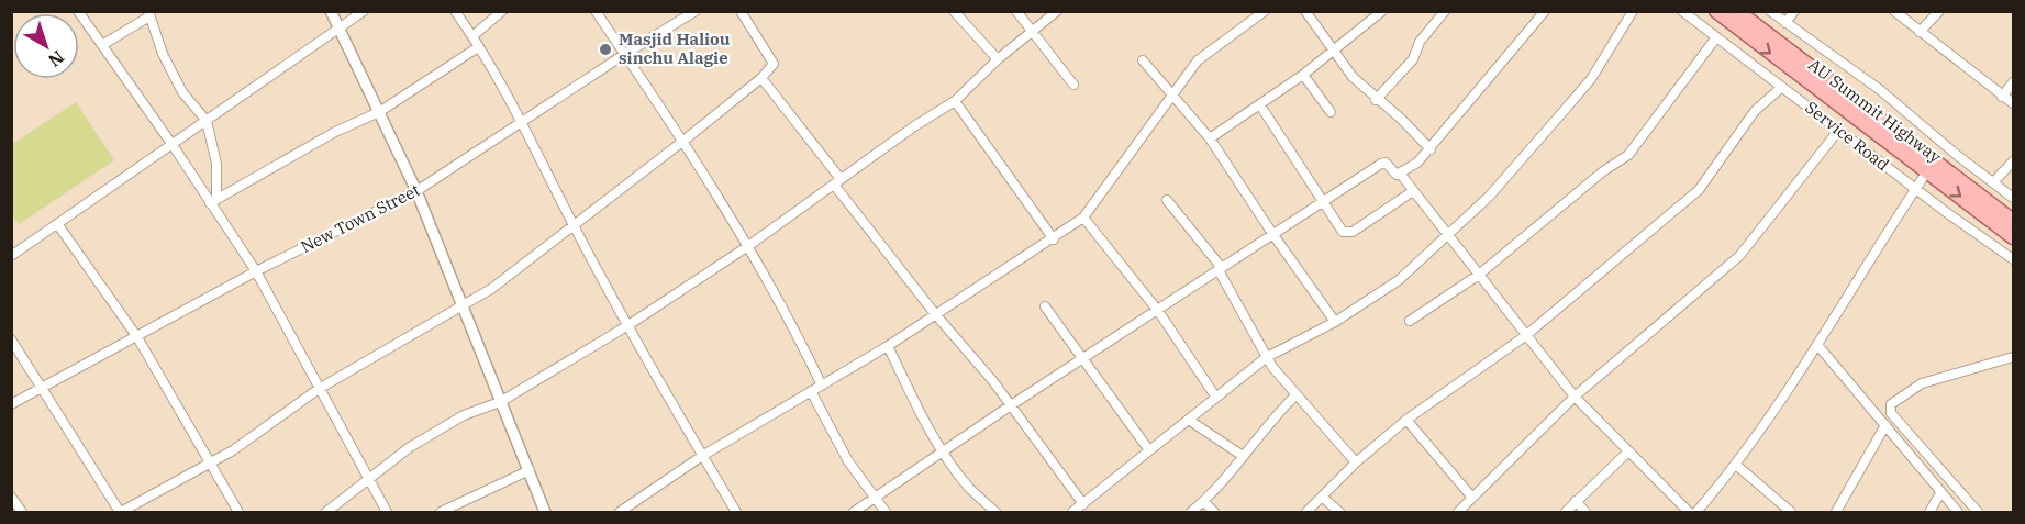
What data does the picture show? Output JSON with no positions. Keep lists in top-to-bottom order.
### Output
{
  "streets": {
    "main road": ["AU Summit Highway"],
    "street": ["Service Road", "New Town Street"]
  },
  "places": ["Masjid Haliou sinchu Alagie"],
  "north": "bottom right"
}
